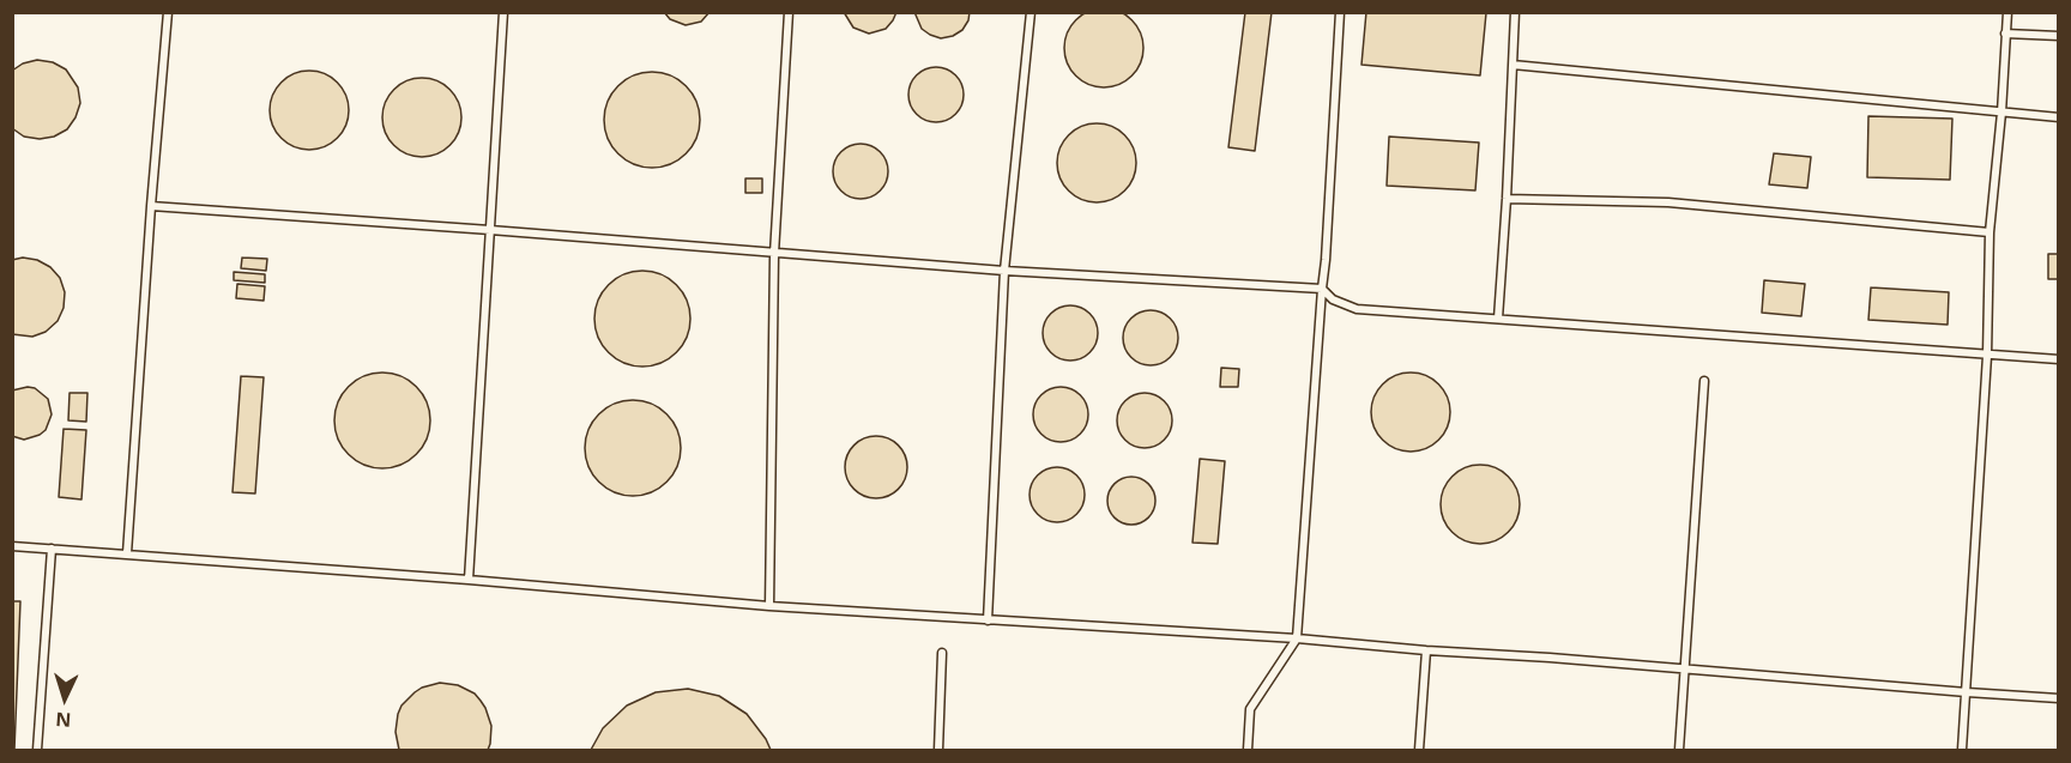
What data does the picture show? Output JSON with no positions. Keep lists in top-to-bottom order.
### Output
{
  "north": "bottom"
}
